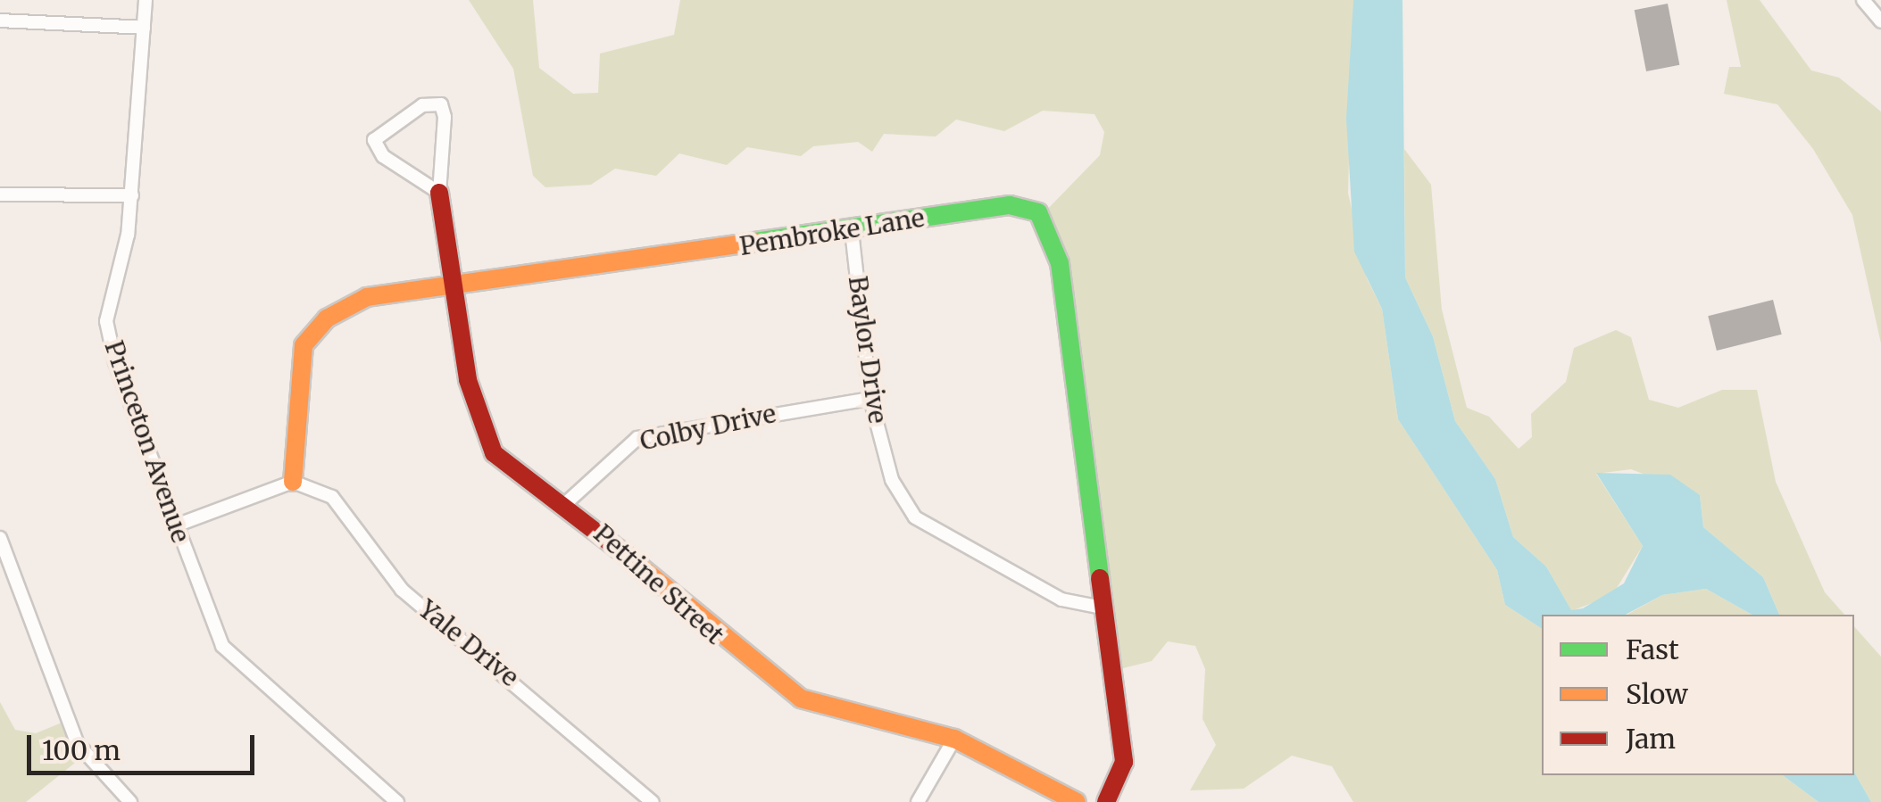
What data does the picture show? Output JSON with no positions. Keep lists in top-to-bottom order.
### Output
{
  "streets": {
    "street": [
      "Pembroke Lane",
      "Baylor Drive",
      "Colby Drive",
      "Princeton Avenue",
      "Pettine Street",
      "Yale Drive"
    ]
  },
  "crossings": [
    ["Pembroke Lane", "Baylor Drive"],
    ["Pembroke Lane", "Pettine Street"],
    ["Pembroke Lane", "Yale Drive"],
    ["Baylor Drive", "Colby Drive"],
    ["Colby Drive", "Pettine Street"]
  ],
  "legend": ["Fast", "Slow", "Jam"],
  "scale_bar": "100 m"
}
